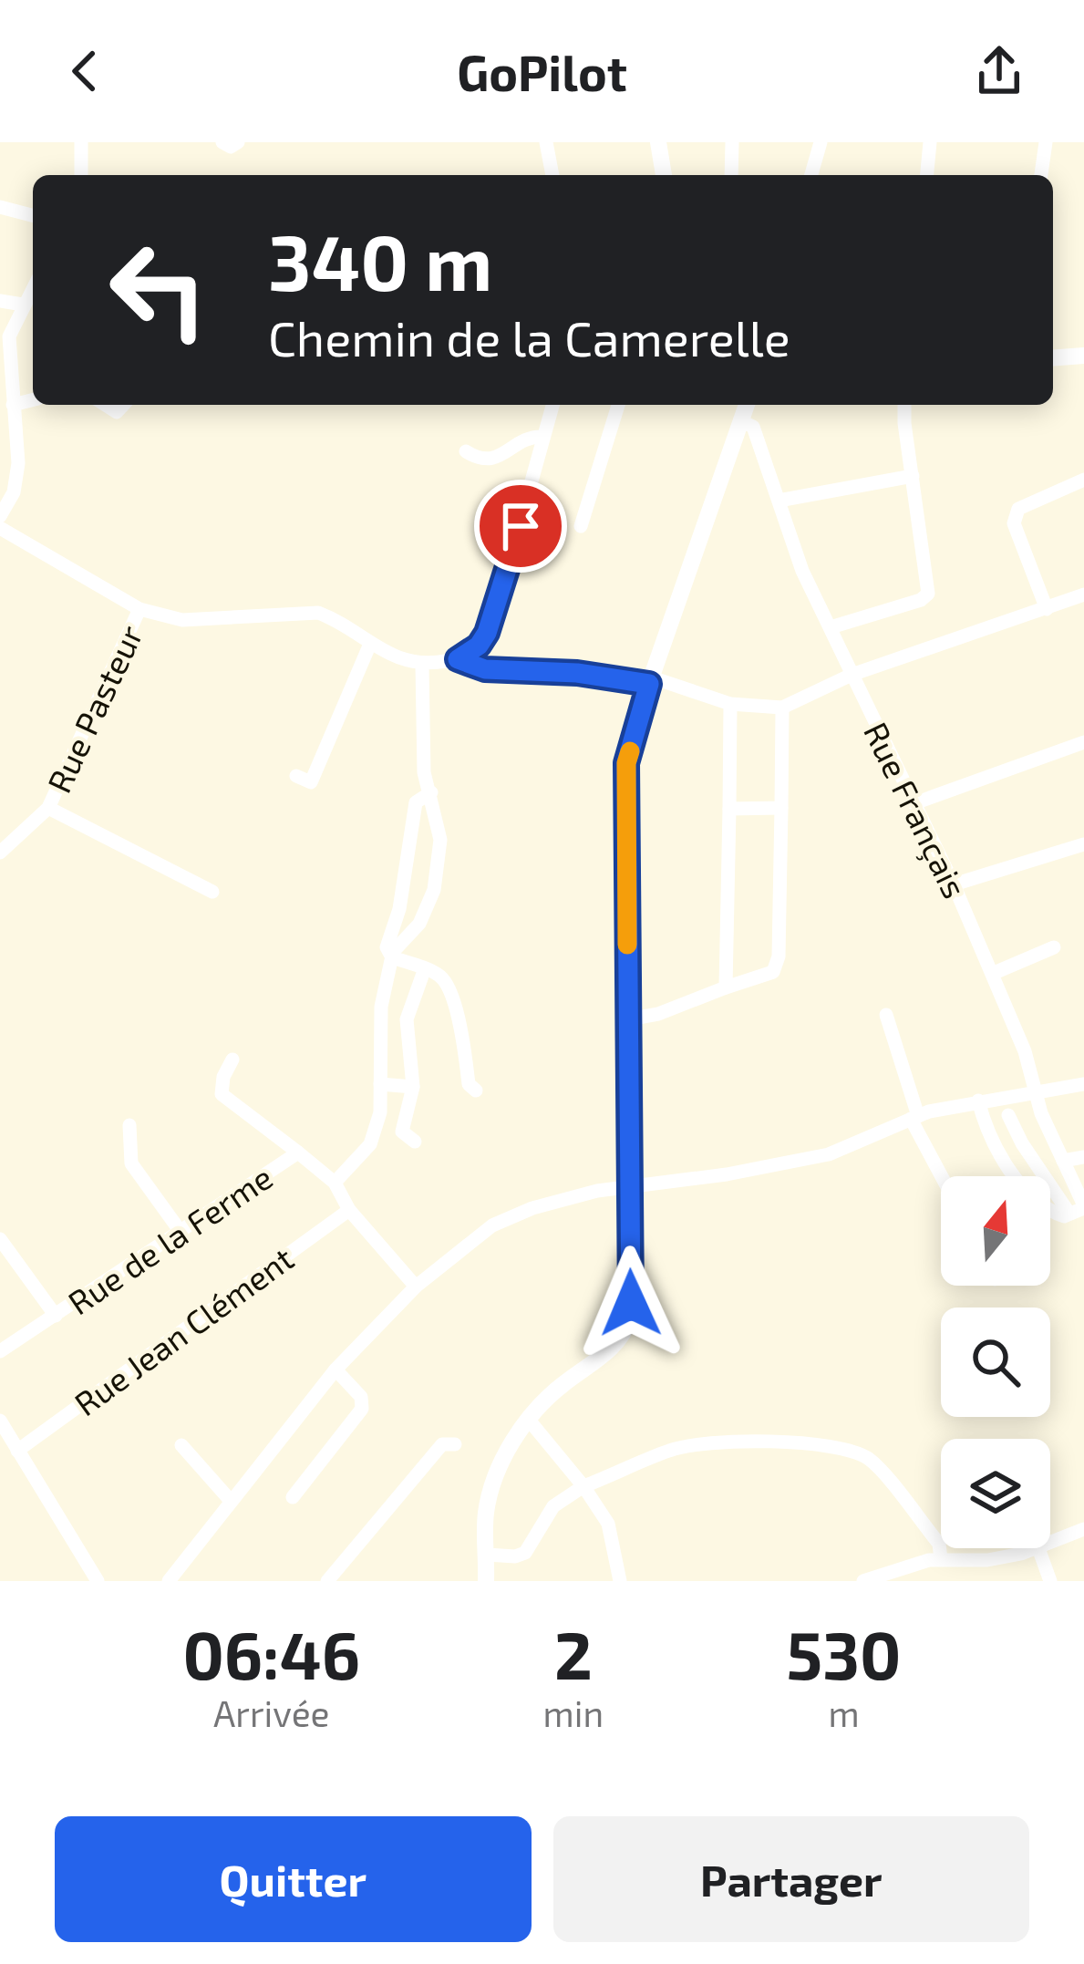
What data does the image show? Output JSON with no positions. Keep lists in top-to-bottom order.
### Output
{
  "streets": {
    "street": [
      "Rue Pasteur",
      "Rue Français",
      "Rue de la Ferme",
      "Rue Jean Clément"
    ]
  },
  "crossings": [
    ["Rue de la Ferme", "Rue Jean Clément"]
  ],
  "north": "top",
  "page": {
    "header": "GoPilot",
    "turn": ["340 m", "Chemin de la Camerelle"],
    "eta": [
      "06:46",
      "Arrivée",
      "2",
      "min",
      "530",
      "m"
    ],
    "buttons": ["Quitter", "Partager"]
  }
}
